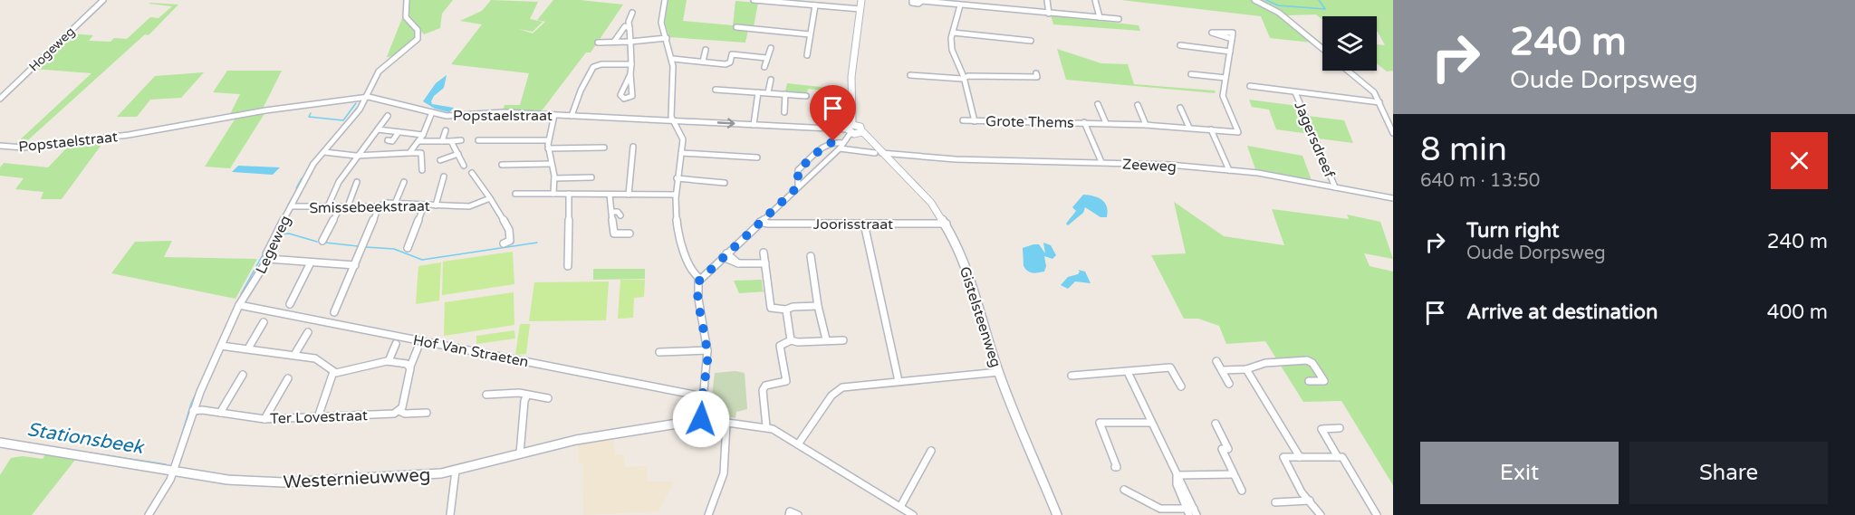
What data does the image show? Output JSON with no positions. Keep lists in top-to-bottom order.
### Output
{
  "streets": {
    "main road": ["Gistelsteenweg", "Westernieuwweg"],
    "street": [
      "Hogeweg",
      "Popstaelstraat",
      "Grote Thems",
      "Jagersdreef",
      "Zeeweg",
      "Smissebeekstraat",
      "Joorisstraat",
      "Legeweg",
      "Hof Van Straeten",
      "Ter Lovestraat"
    ]
  },
  "crossings": [
    ["Popstaelstraat", "Legeweg"],
    ["Popstaelstraat", "Gistelsteenweg"],
    ["Grote Thems", "Zeeweg"],
    ["Jagersdreef", "Zeeweg"],
    ["Zeeweg", "Gistelsteenweg"],
    ["Smissebeekstraat", "Legeweg"],
    ["Joorisstraat", "Gistelsteenweg"],
    ["Legeweg", "Hof Van Straeten"],
    ["Legeweg", "Ter Lovestraat"],
    ["Legeweg", "Westernieuwweg"]
  ],
  "water": ["Stationsbeek"],
  "page": {
    "turn": ["240 m", "Oude Dorpsweg"],
    "heading": ["8 min", "640 m · 13:50"],
    "list": [
      {
        "name": "Turn right",
        "note": "Oude Dorpsweg",
        "value": "240 m"
      },
      {
        "name": "Arrive at destination",
        "value": "400 m"
      }
    ],
    "buttons": ["Exit", "Share"]
  }
}
